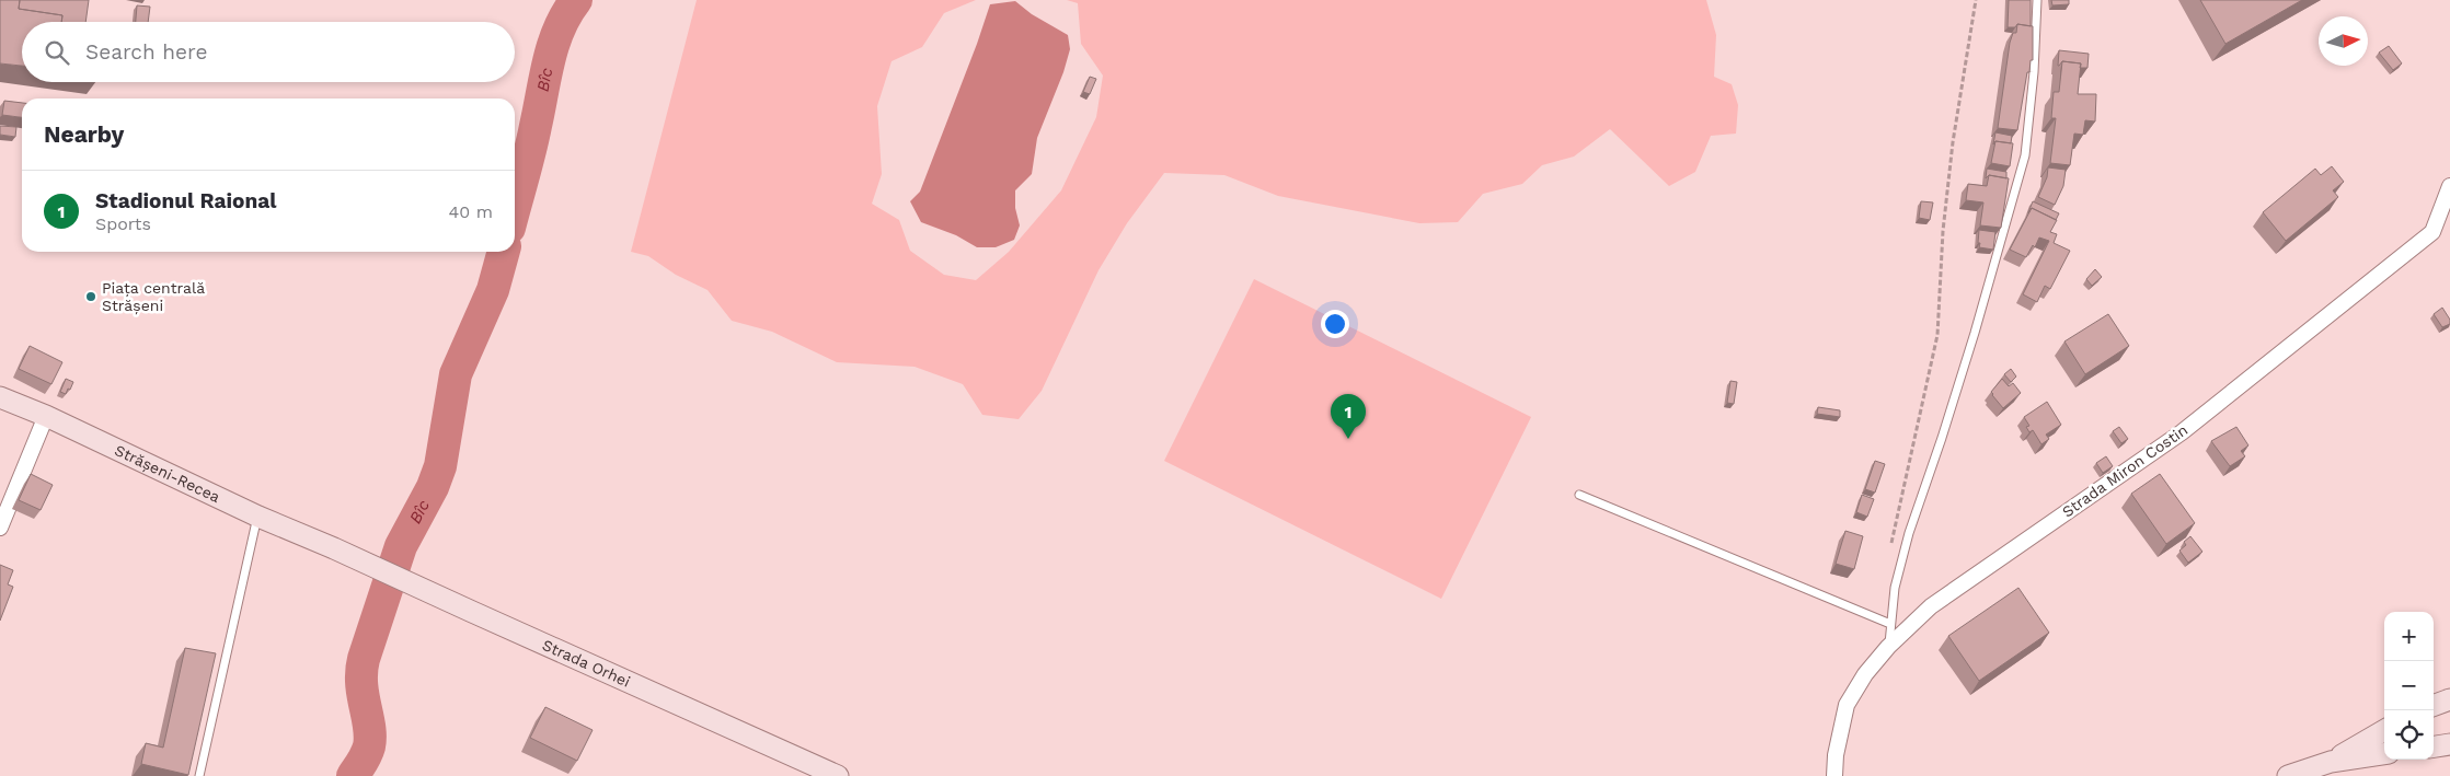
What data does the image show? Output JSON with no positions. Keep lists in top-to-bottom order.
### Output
{
  "streets": {
    "main road": ["Strășeni-Recea", "Strada Orhei"],
    "street": ["Strada Miron Costin"]
  },
  "crossings": [
    ["Strășeni-Recea", "Strada Orhei"]
  ],
  "water": ["Bîc"],
  "places": ["Piața centrală Strășeni"],
  "north": "right",
  "page": {
    "search": "Search here",
    "heading": "Nearby",
    "list": [
      {
        "mark": "1",
        "name": "Stadionul Raional",
        "note": "Sports",
        "value": "40 m"
      }
    ],
    "pins": "1",
    "map_buttons": ["+", "−"]
  }
}
